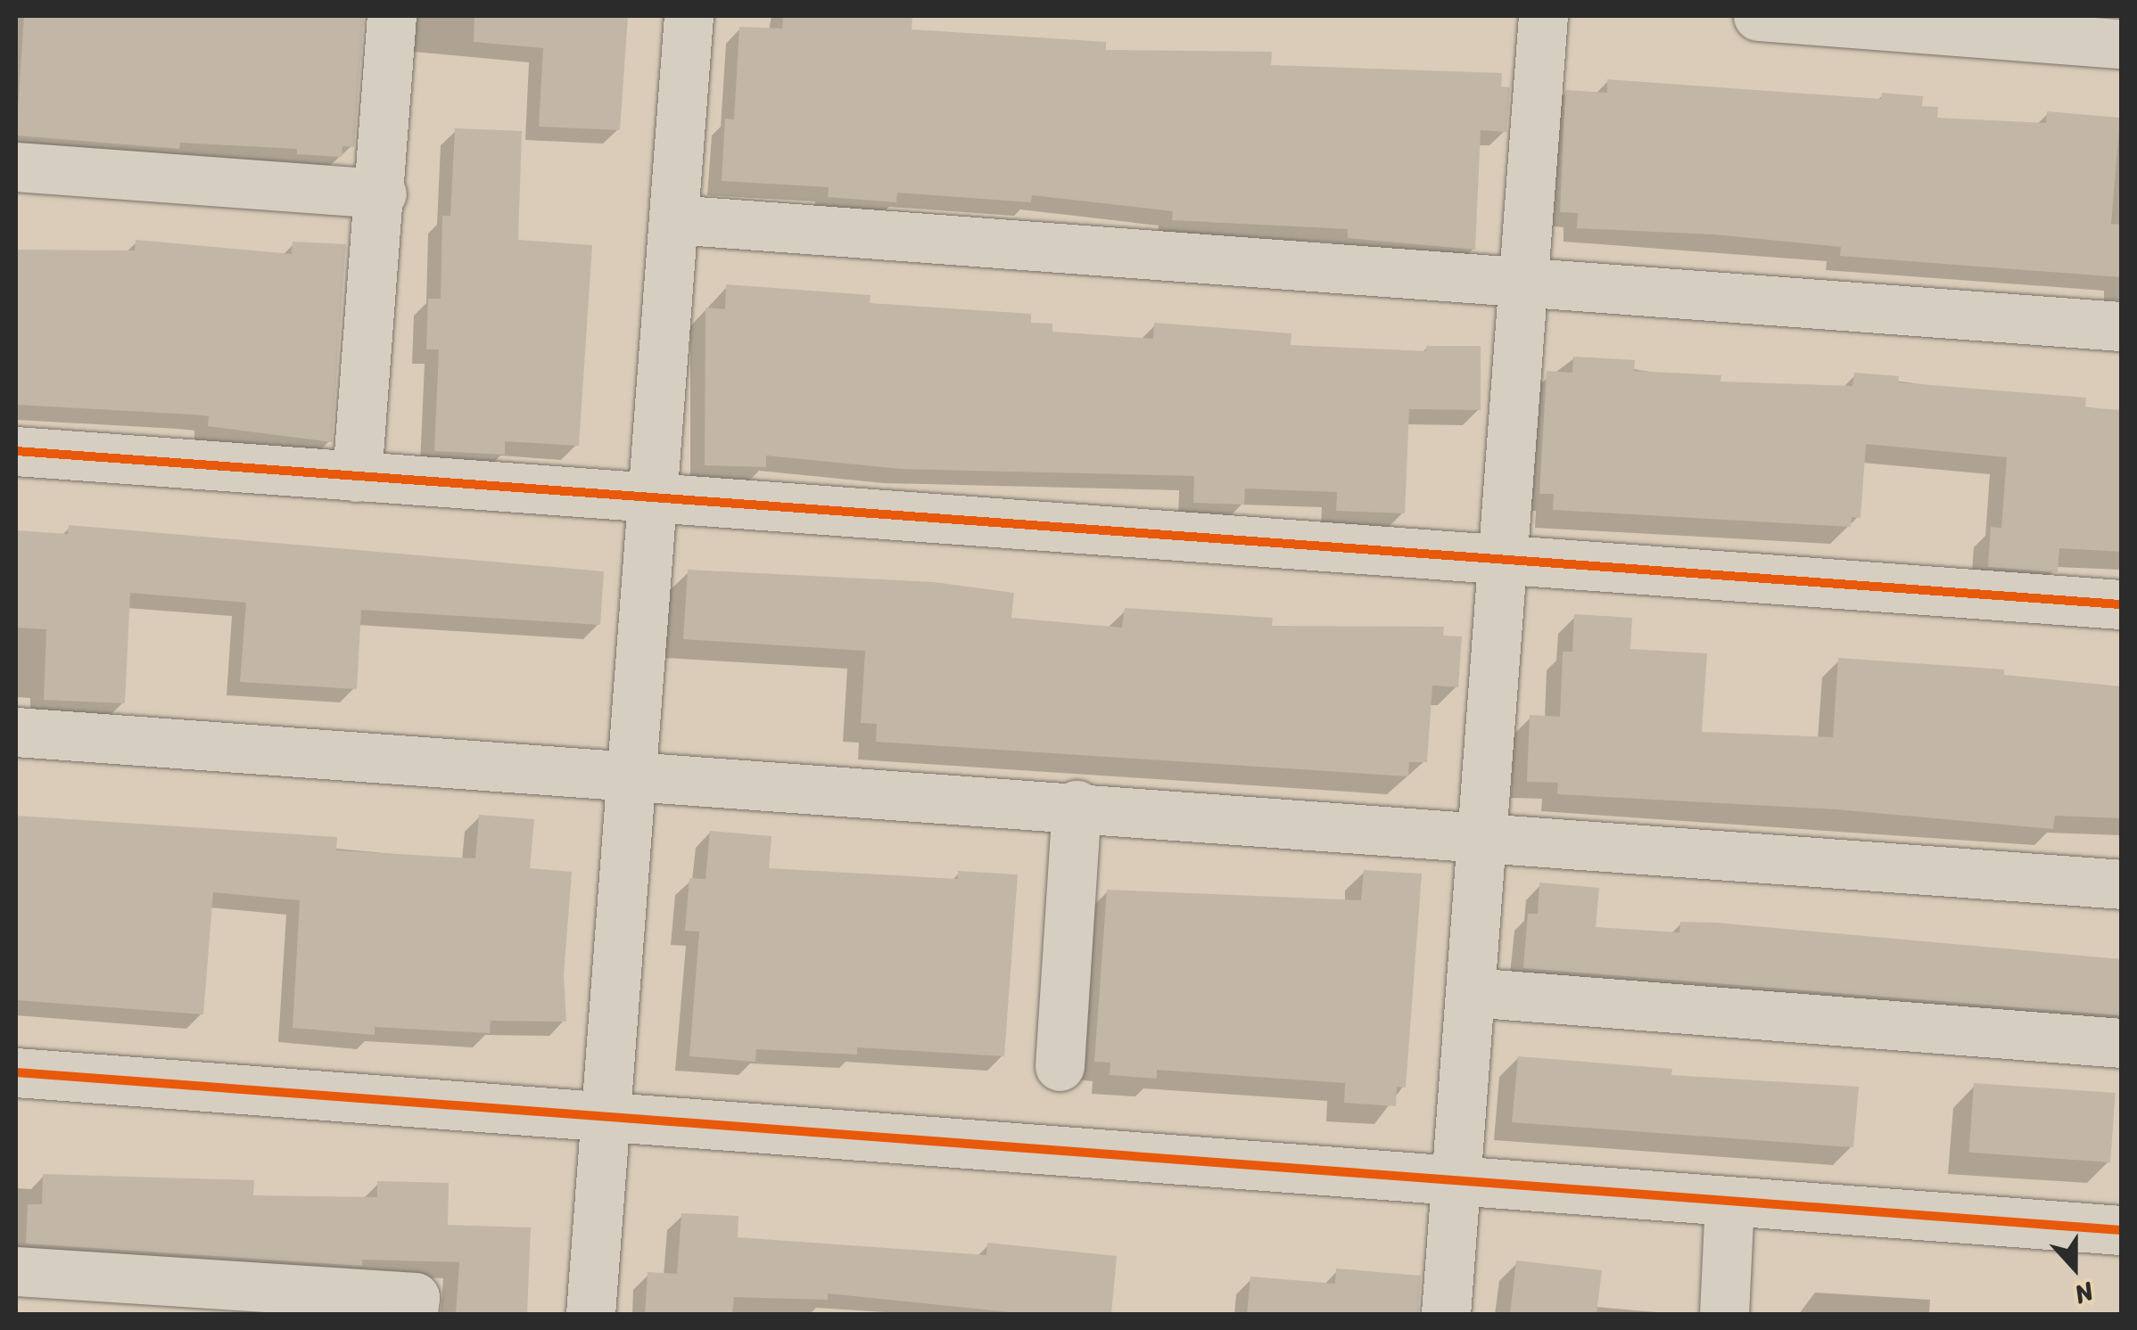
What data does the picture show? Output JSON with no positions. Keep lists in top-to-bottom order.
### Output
{
  "north": "bottom"
}
